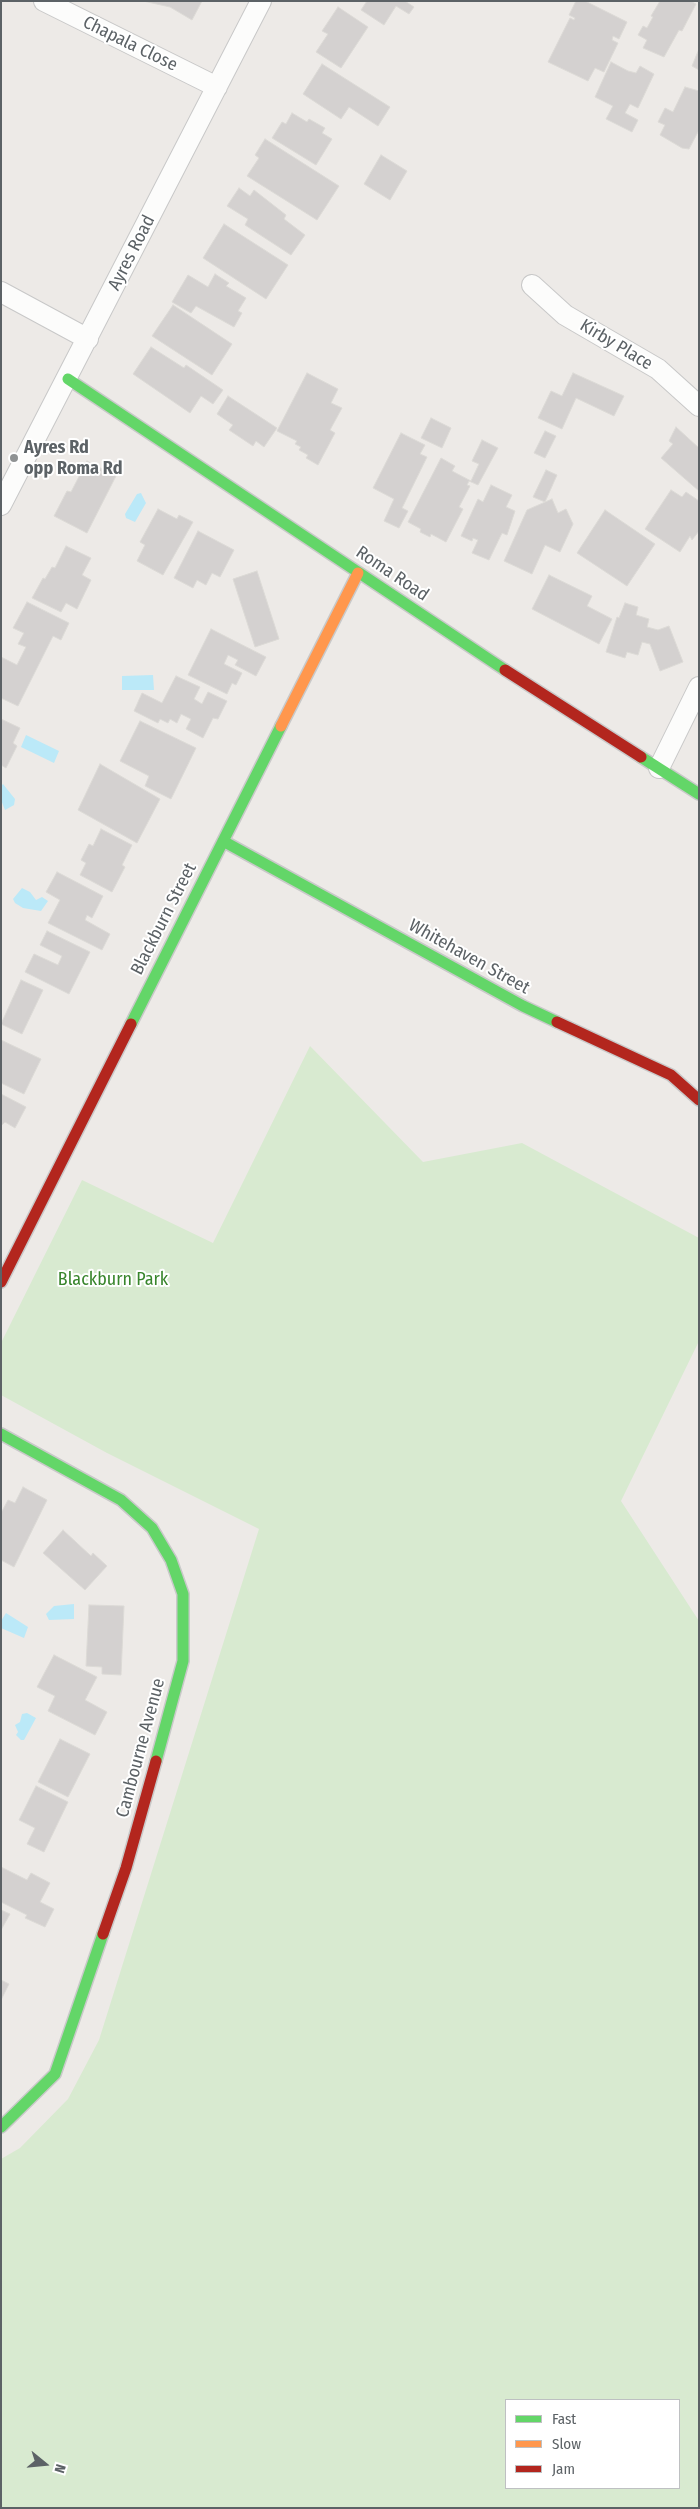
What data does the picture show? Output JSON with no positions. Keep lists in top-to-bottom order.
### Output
{
  "streets": {
    "street": [
      "Chapala Close",
      "Ayres Road",
      "Kirby Place",
      "Roma Road",
      "Blackburn Street",
      "Whitehaven Street",
      "Cambourne Avenue"
    ]
  },
  "crossings": [
    ["Chapala Close", "Ayres Road"],
    ["Ayres Road", "Roma Road"],
    ["Roma Road", "Blackburn Street"],
    ["Blackburn Street", "Whitehaven Street"]
  ],
  "parks": ["Blackburn Park"],
  "places": ["Ayres Rd opp Roma Rd"],
  "legend": ["Fast", "Slow", "Jam"],
  "north": "right"
}
